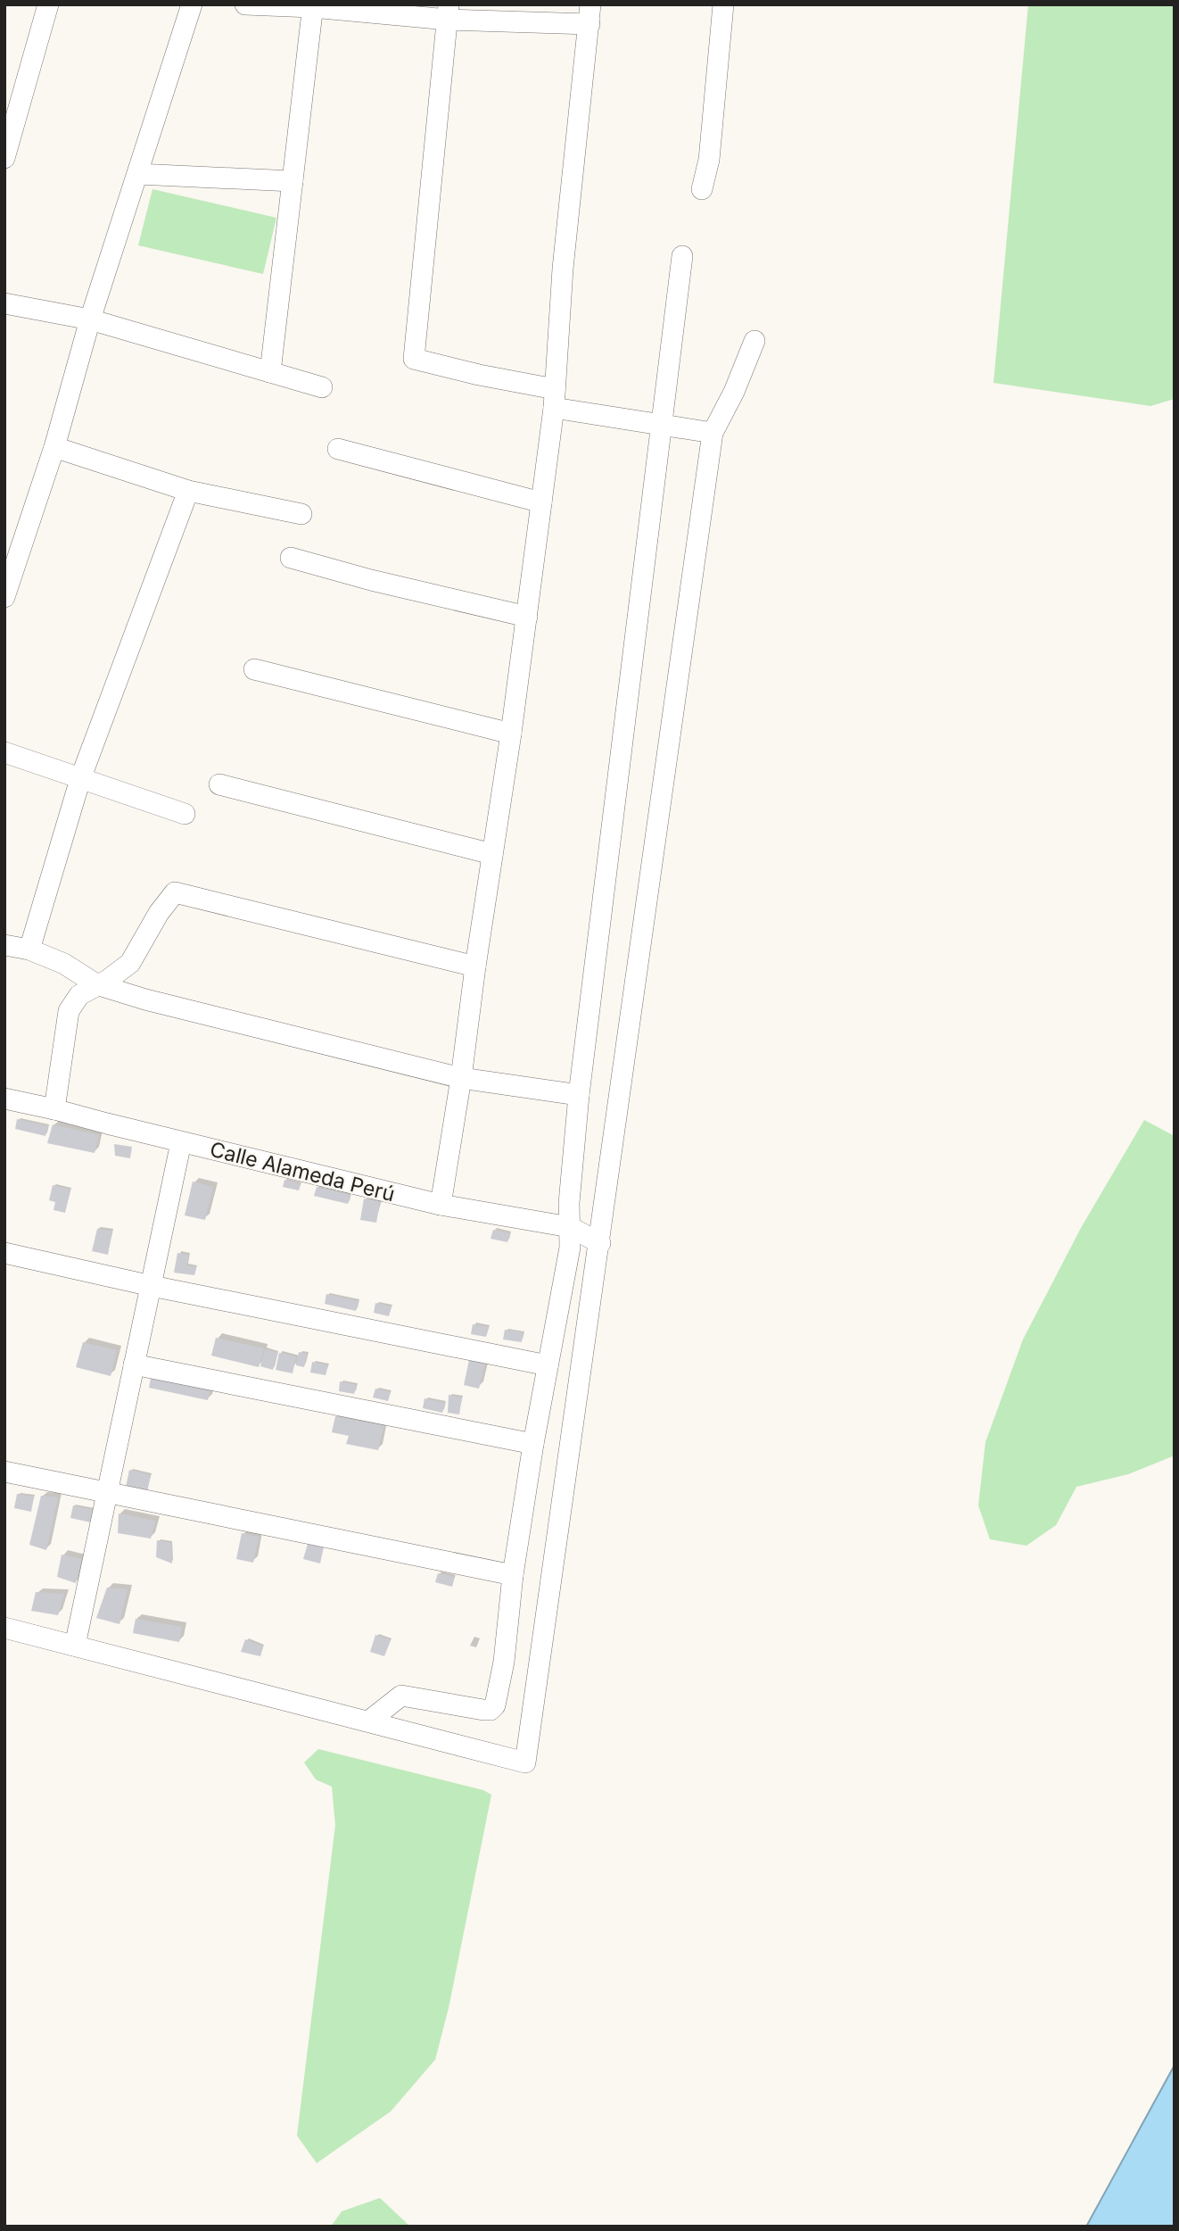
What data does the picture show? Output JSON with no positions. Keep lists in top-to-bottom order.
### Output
{
  "streets": {
    "street": ["Calle Alameda Perú"]
  }
}
